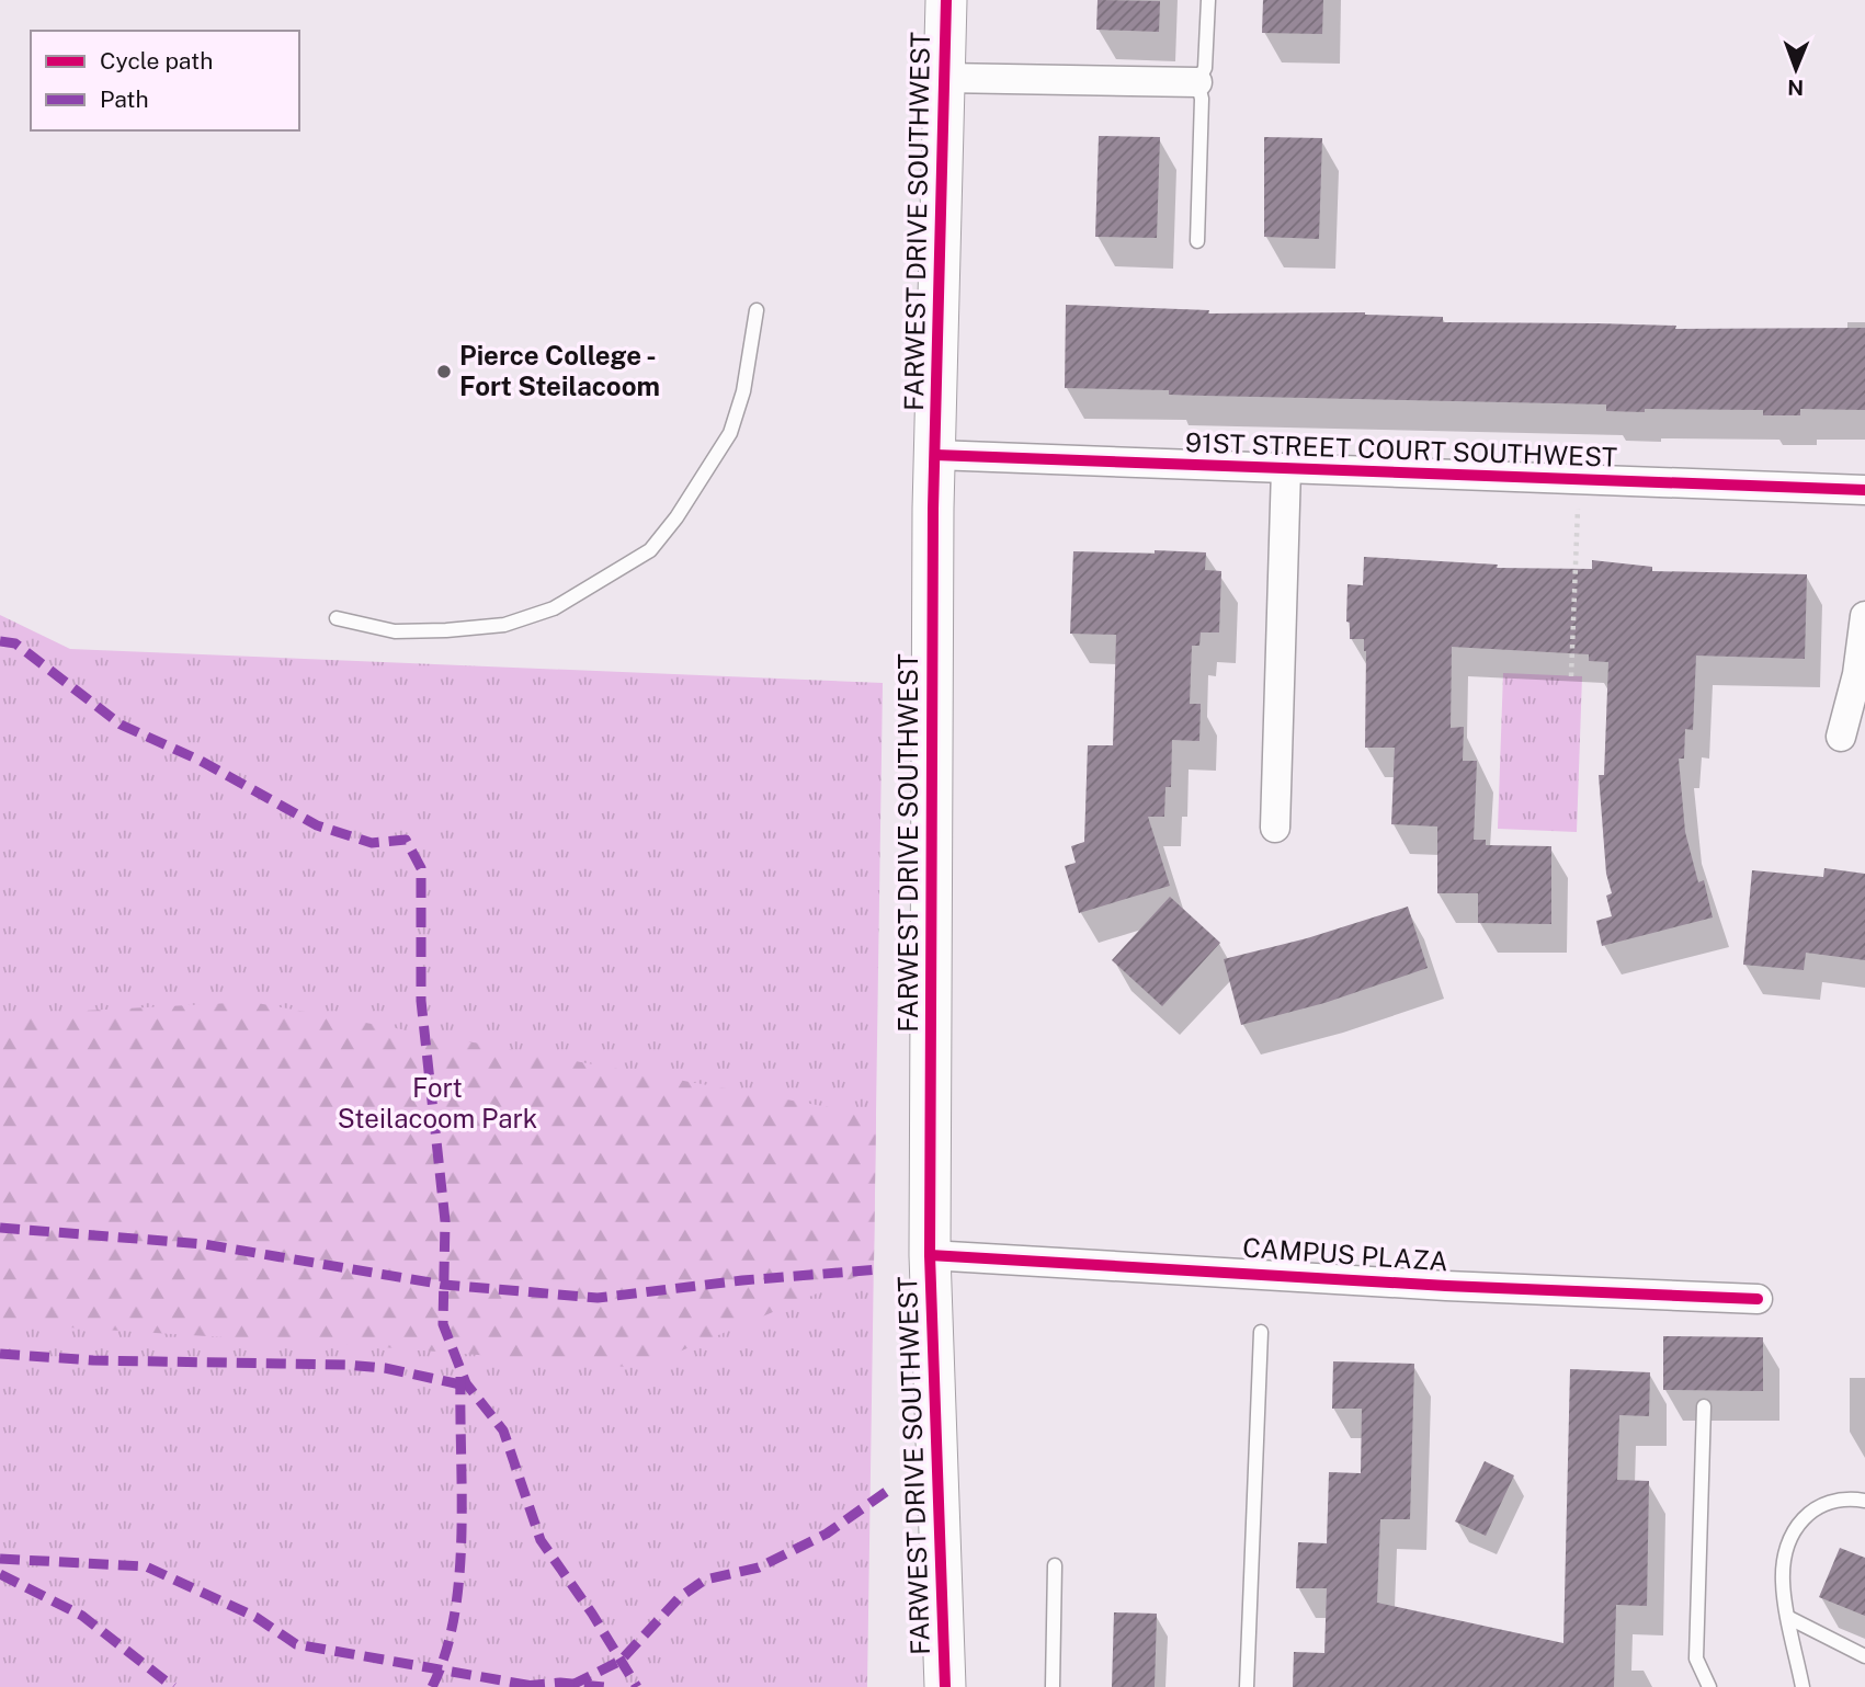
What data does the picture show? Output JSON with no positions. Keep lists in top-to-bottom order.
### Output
{
  "streets": {
    "street": ["FARWEST DRIVE SOUTHWEST", "91ST STREET COURT SOUTHWEST", "CAMPUS PLAZA"]
  },
  "crossings": [
    ["FARWEST DRIVE SOUTHWEST", "91ST STREET COURT SOUTHWEST"],
    ["FARWEST DRIVE SOUTHWEST", "CAMPUS PLAZA"]
  ],
  "parks": ["Fort Steilacoom Park"],
  "places": ["Pierce College - Fort Steilacoom"],
  "legend": ["Cycle path", "Path"],
  "north": "bottom"
}
